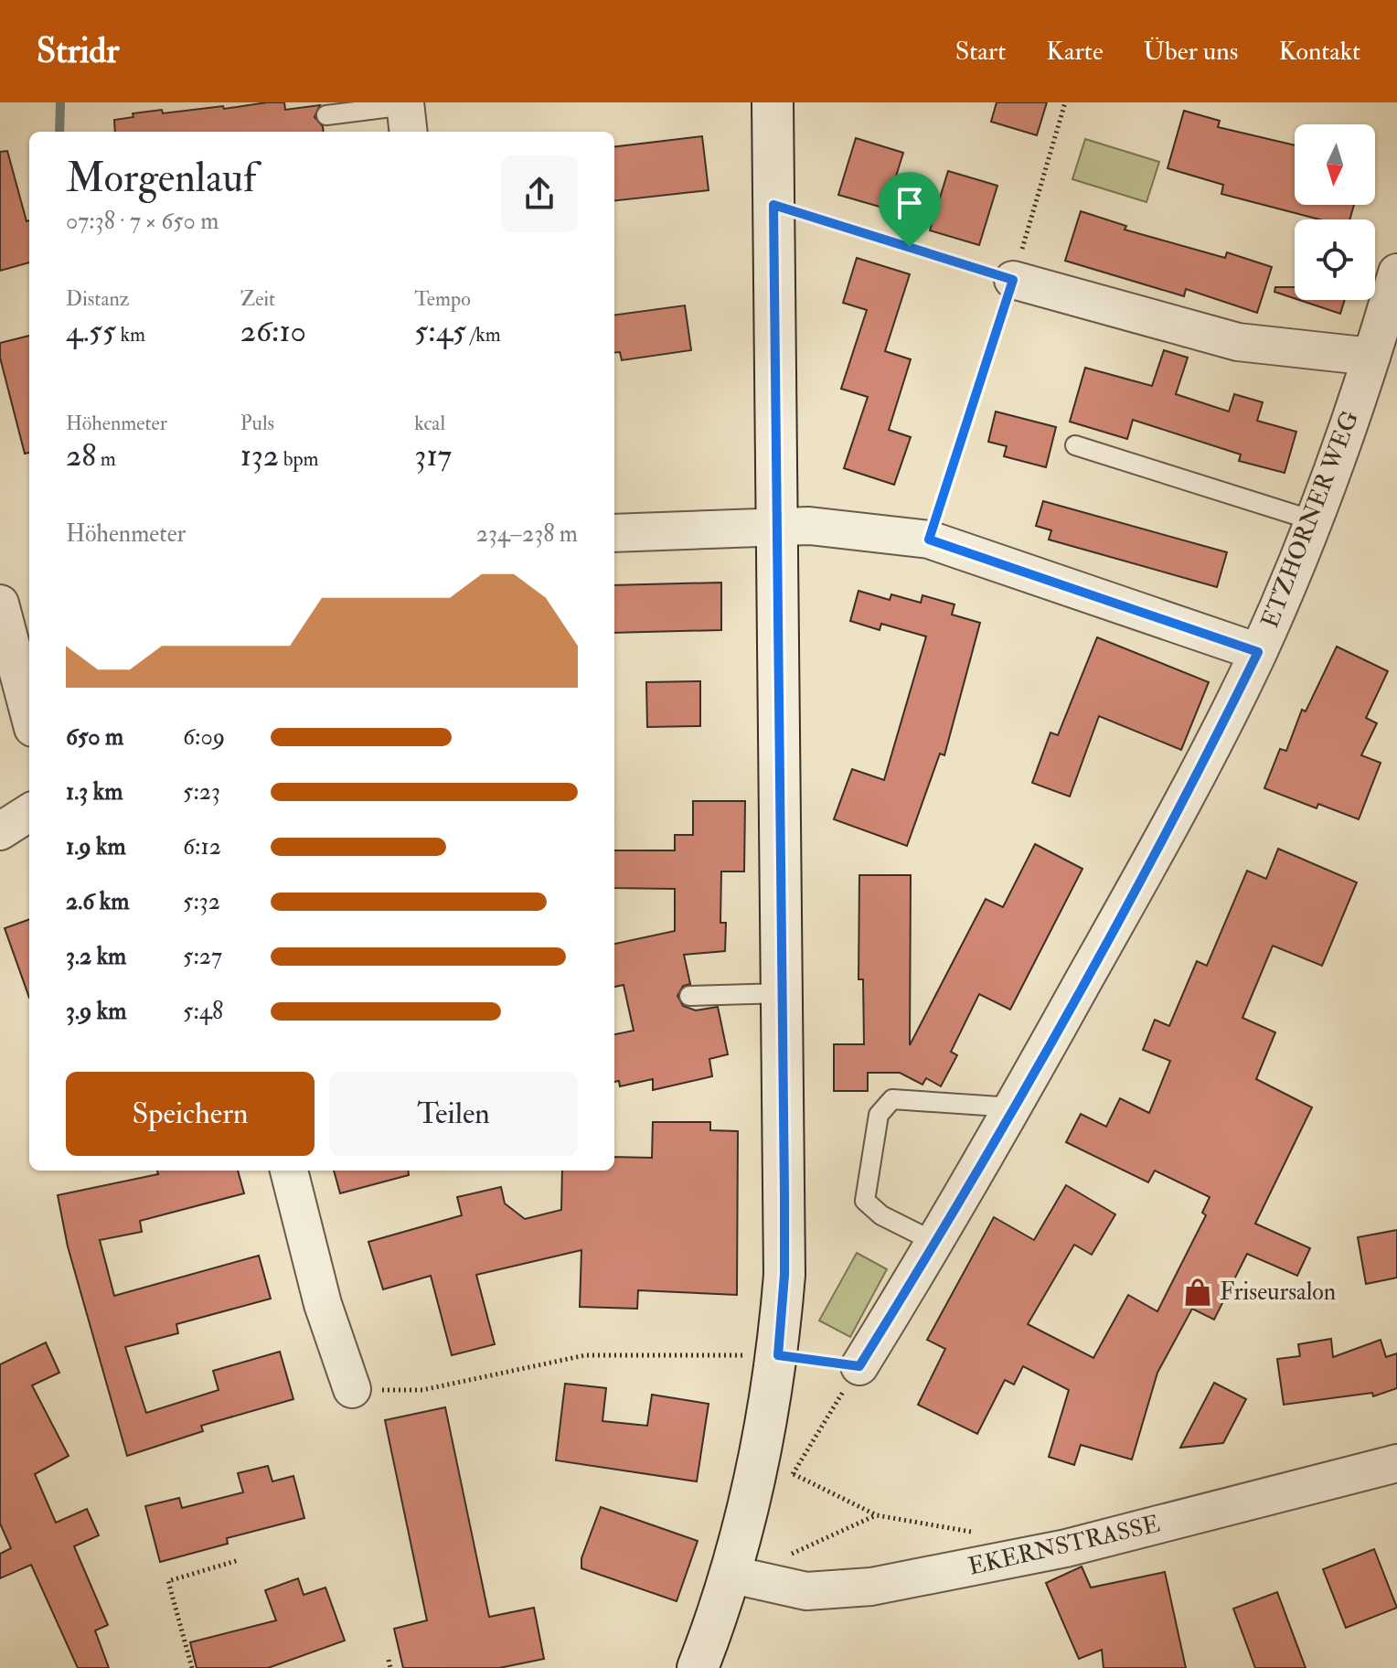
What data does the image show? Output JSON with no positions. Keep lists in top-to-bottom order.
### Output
{
  "streets": {
    "street": ["ETZHORNER WEG", "EKERNSTRASSE"]
  },
  "places": {
    "shop": ["Friseursalon"]
  },
  "north": "bottom",
  "page": {
    "header": "Stridr",
    "nav": [
      "Start",
      "Karte",
      "Über uns",
      "Kontakt"
    ],
    "heading": ["Morgenlauf", "07:38 · 7 × 650 m"],
    "stats": [
      ["Distanz", "4.55 km"],
      ["Zeit", "26:10"],
      ["Tempo", "5:45 /km"],
      ["Höhenmeter", "28 m"],
      ["Puls", "132 bpm"],
      ["kcal", "317"]
    ],
    "chart": ["Höhenmeter", "234–238 m"],
    "list": [
      {
        "name": "650 m",
        "note": "6:09"
      },
      {
        "name": "1.3 km",
        "note": "5:23"
      },
      {
        "name": "1.9 km",
        "note": "6:12"
      },
      {
        "name": "2.6 km",
        "note": "5:32"
      },
      {
        "name": "3.2 km",
        "note": "5:27"
      },
      {
        "name": "3.9 km",
        "note": "5:48"
      }
    ],
    "buttons": ["Speichern", "Teilen"]
  }
}
